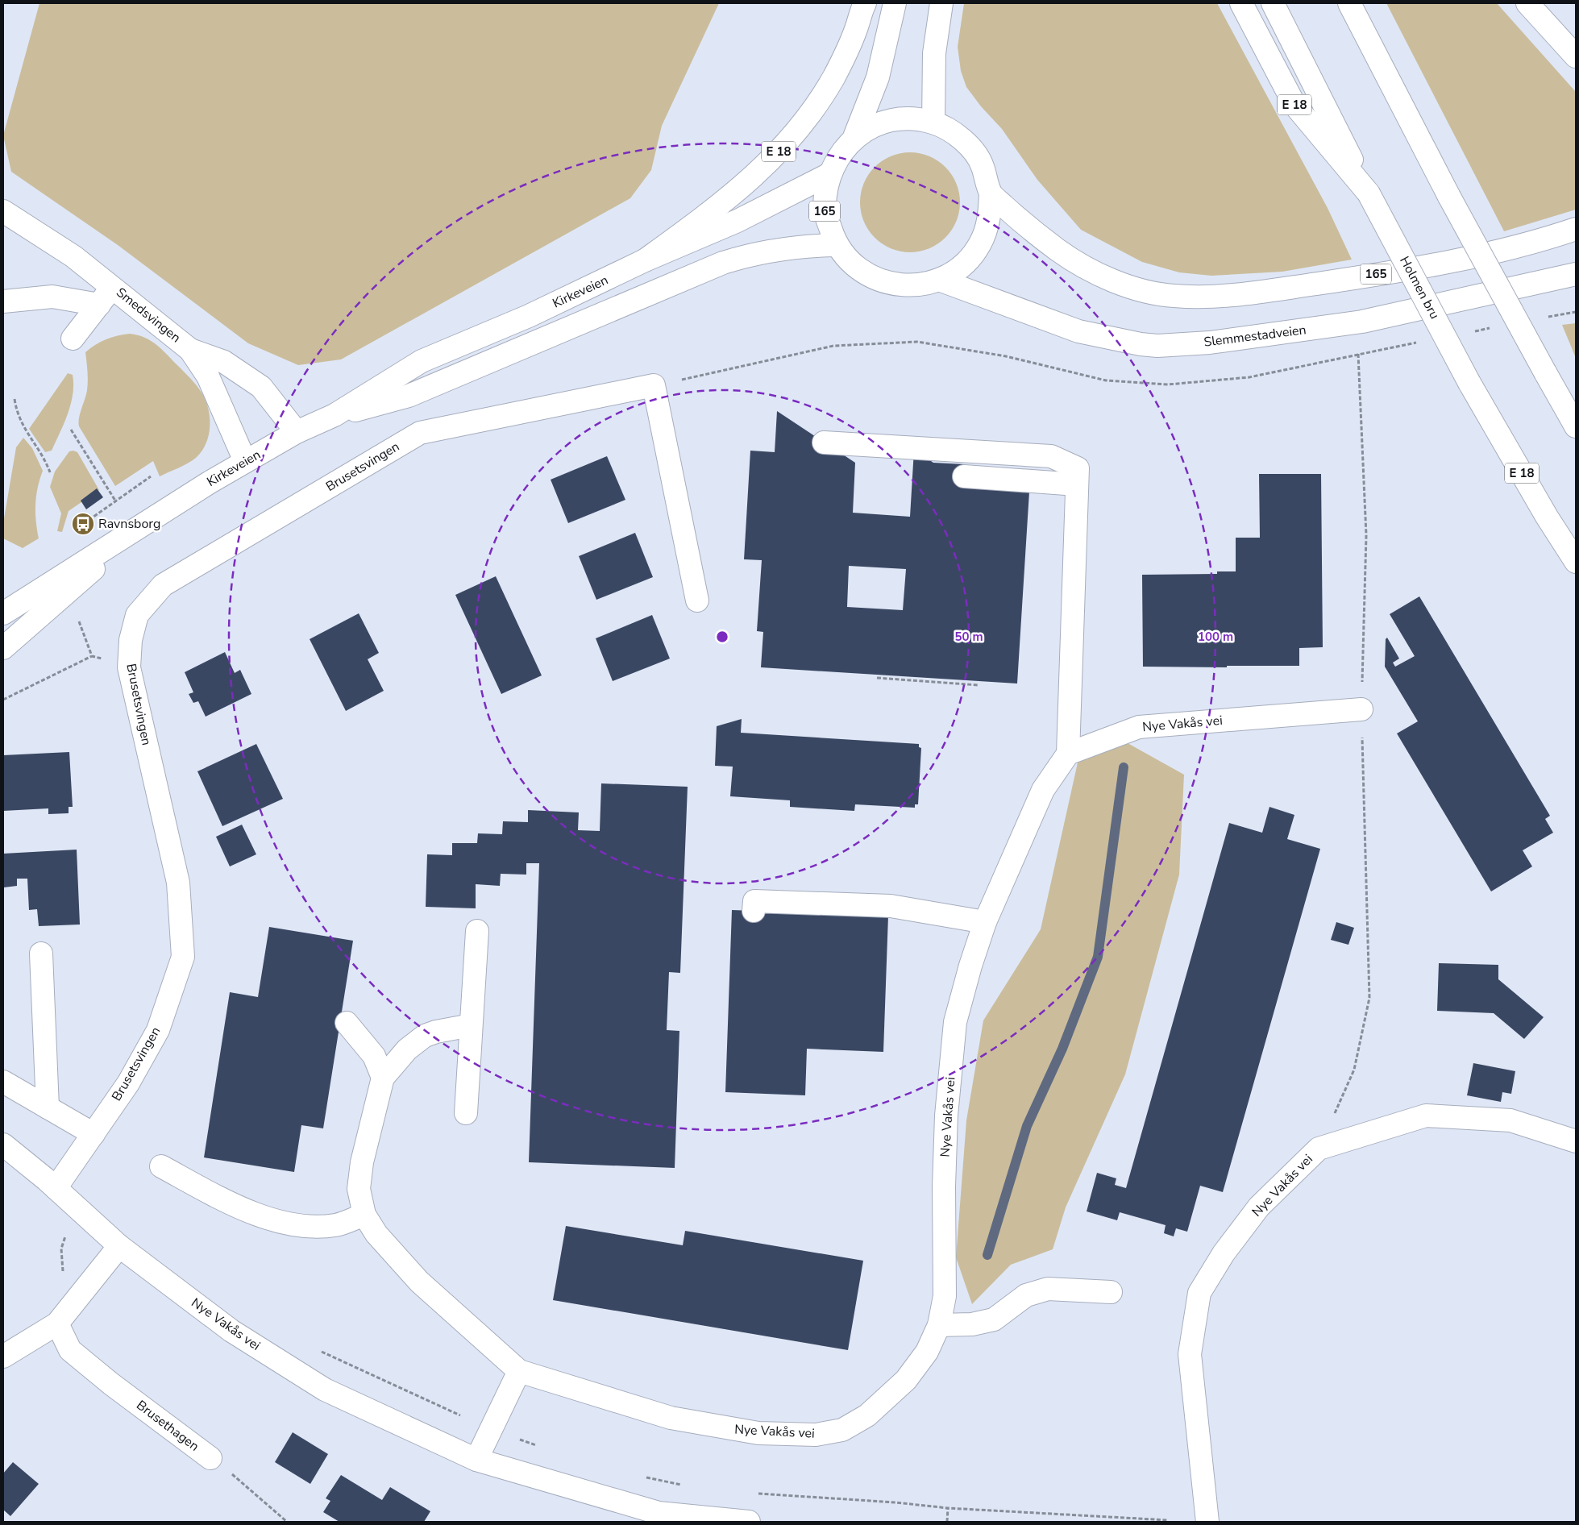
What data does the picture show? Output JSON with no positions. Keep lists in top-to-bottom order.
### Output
{
  "streets": {
    "main road": [
      "E 18",
      "165",
      "Holmen bru",
      "Kirkeveien",
      "Smedsvingen",
      "Slemmestadveien",
      "Brusetsvingen",
      "Nye Vakås vei",
      "Brusethagen"
    ]
  },
  "crossings": [
    ["E 18", "Holmen bru"],
    ["E 18", "Kirkeveien"],
    ["165", "Kirkeveien"],
    ["165", "Slemmestadveien"],
    ["Kirkeveien", "Smedsvingen"],
    ["Brusetsvingen", "Nye Vakås vei"]
  ],
  "places": {
    "bus stop": ["Ravnsborg"]
  },
  "rings": ["50 m", "100 m"]
}
